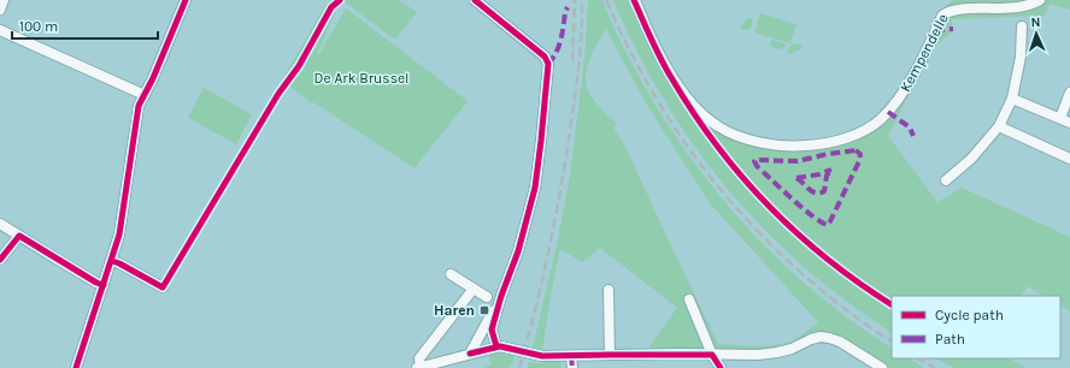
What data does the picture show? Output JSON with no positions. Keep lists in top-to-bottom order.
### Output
{
  "streets": {
    "street": ["Kempendelle"]
  },
  "parks": ["De Ark Brussel"],
  "places": {
    "transit": ["Haren"]
  },
  "legend": ["Cycle path", "Path"],
  "scale_bar": "100 m",
  "north": "top"
}
